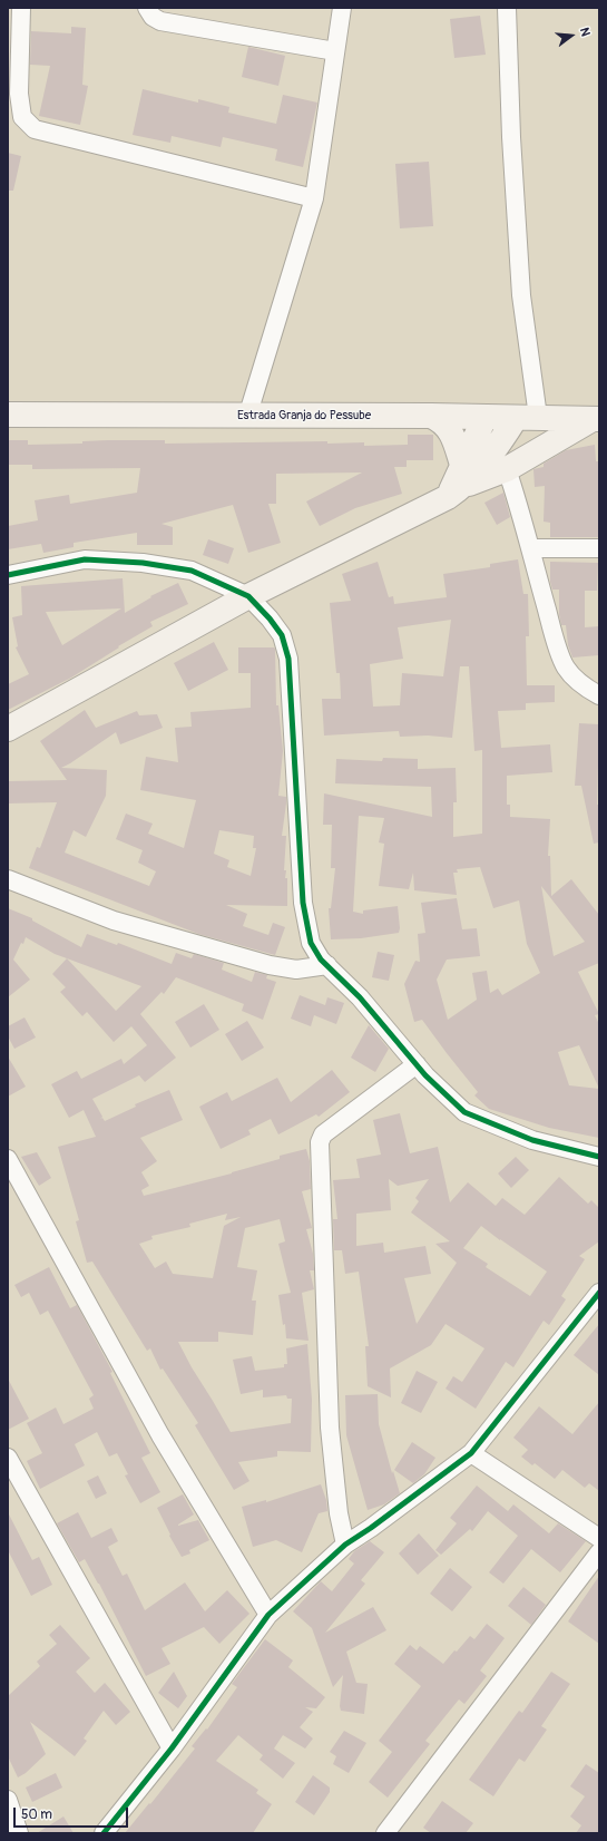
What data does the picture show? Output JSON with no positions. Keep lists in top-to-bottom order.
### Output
{
  "streets": {
    "main road": ["Estrada Granja do Pessube"]
  },
  "scale_bar": "50 m",
  "north": "right"
}
